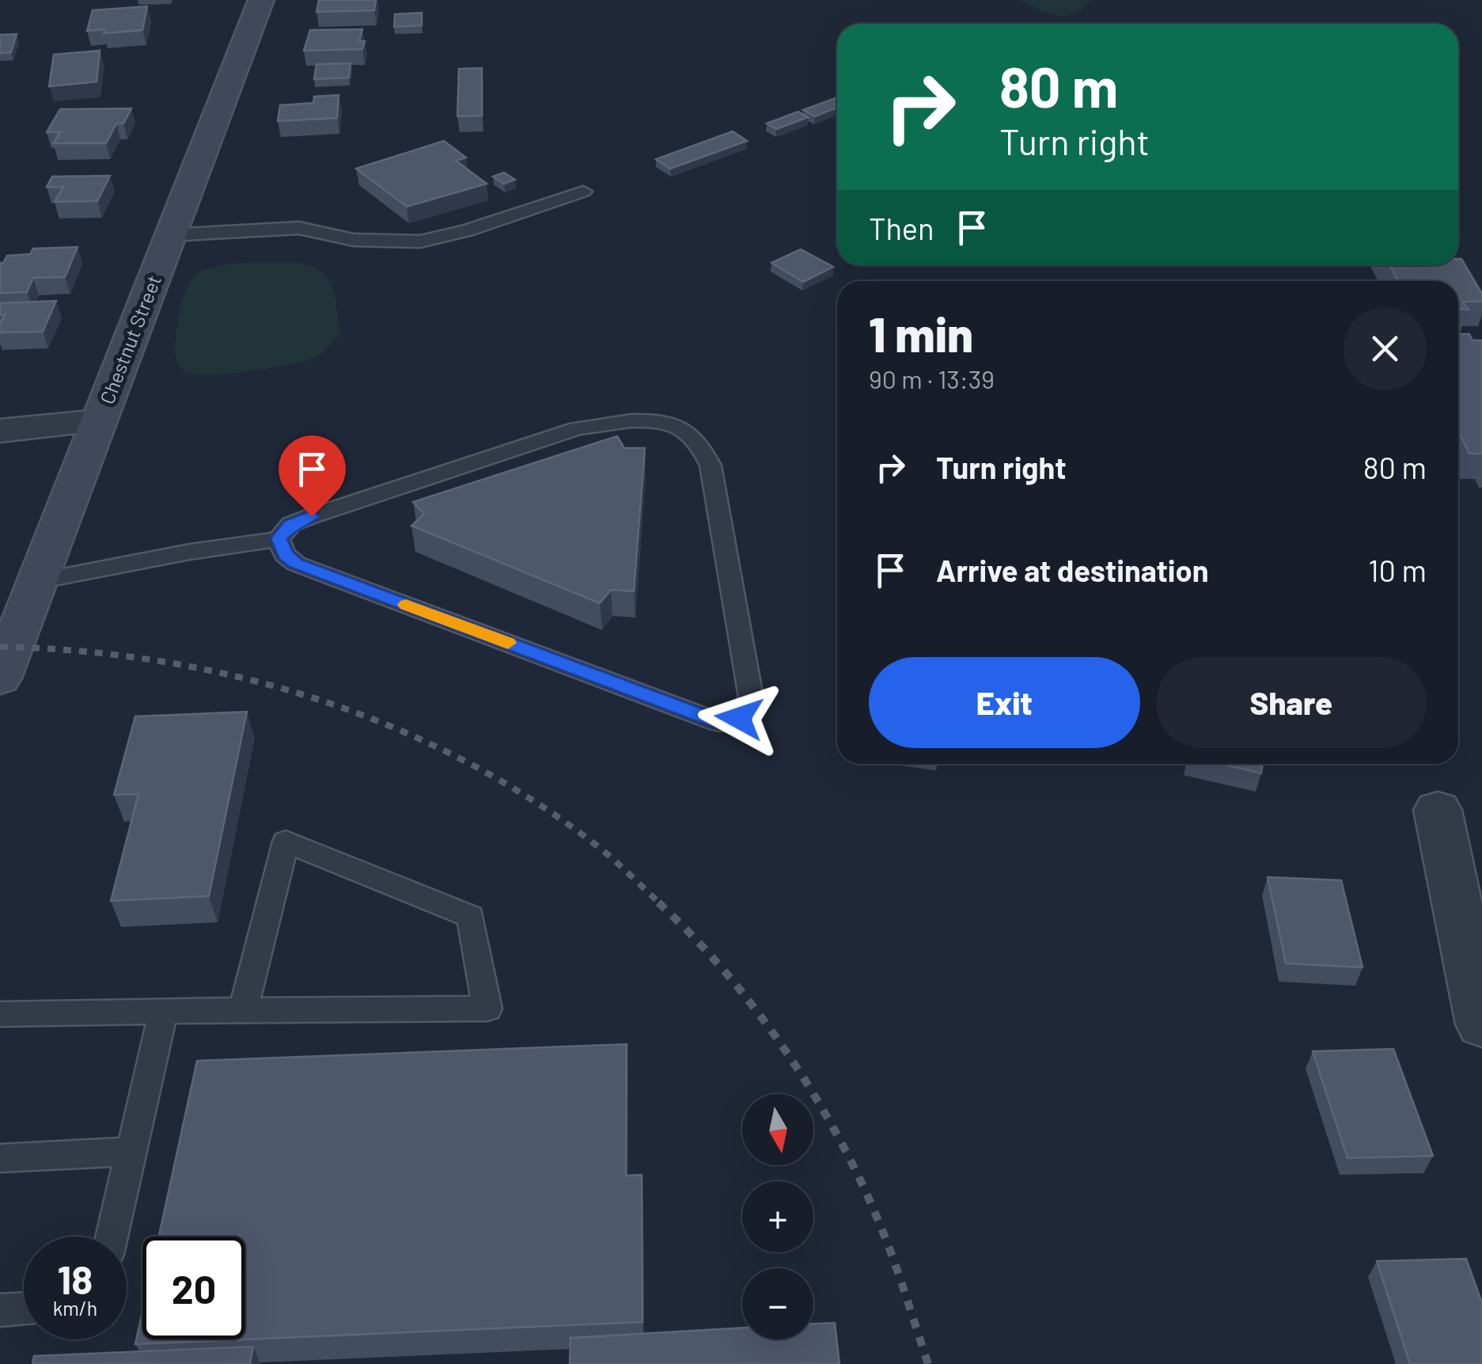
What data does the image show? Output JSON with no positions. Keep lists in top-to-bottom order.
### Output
{
  "streets": {
    "main road": ["Chestnut Street"]
  },
  "north": "bottom",
  "page": {
    "turn": ["80 m", "Turn right"],
    "then": "Then",
    "heading": ["1 min", "90 m · 13:39"],
    "list": [
      {
        "name": "Turn right",
        "value": "80 m"
      },
      {
        "name": "Arrive at destination",
        "value": "10 m"
      }
    ],
    "buttons": ["Exit", "Share"],
    "map_buttons": ["+", "−"],
    "speed": "18 km/h",
    "limit": "20"
  }
}
